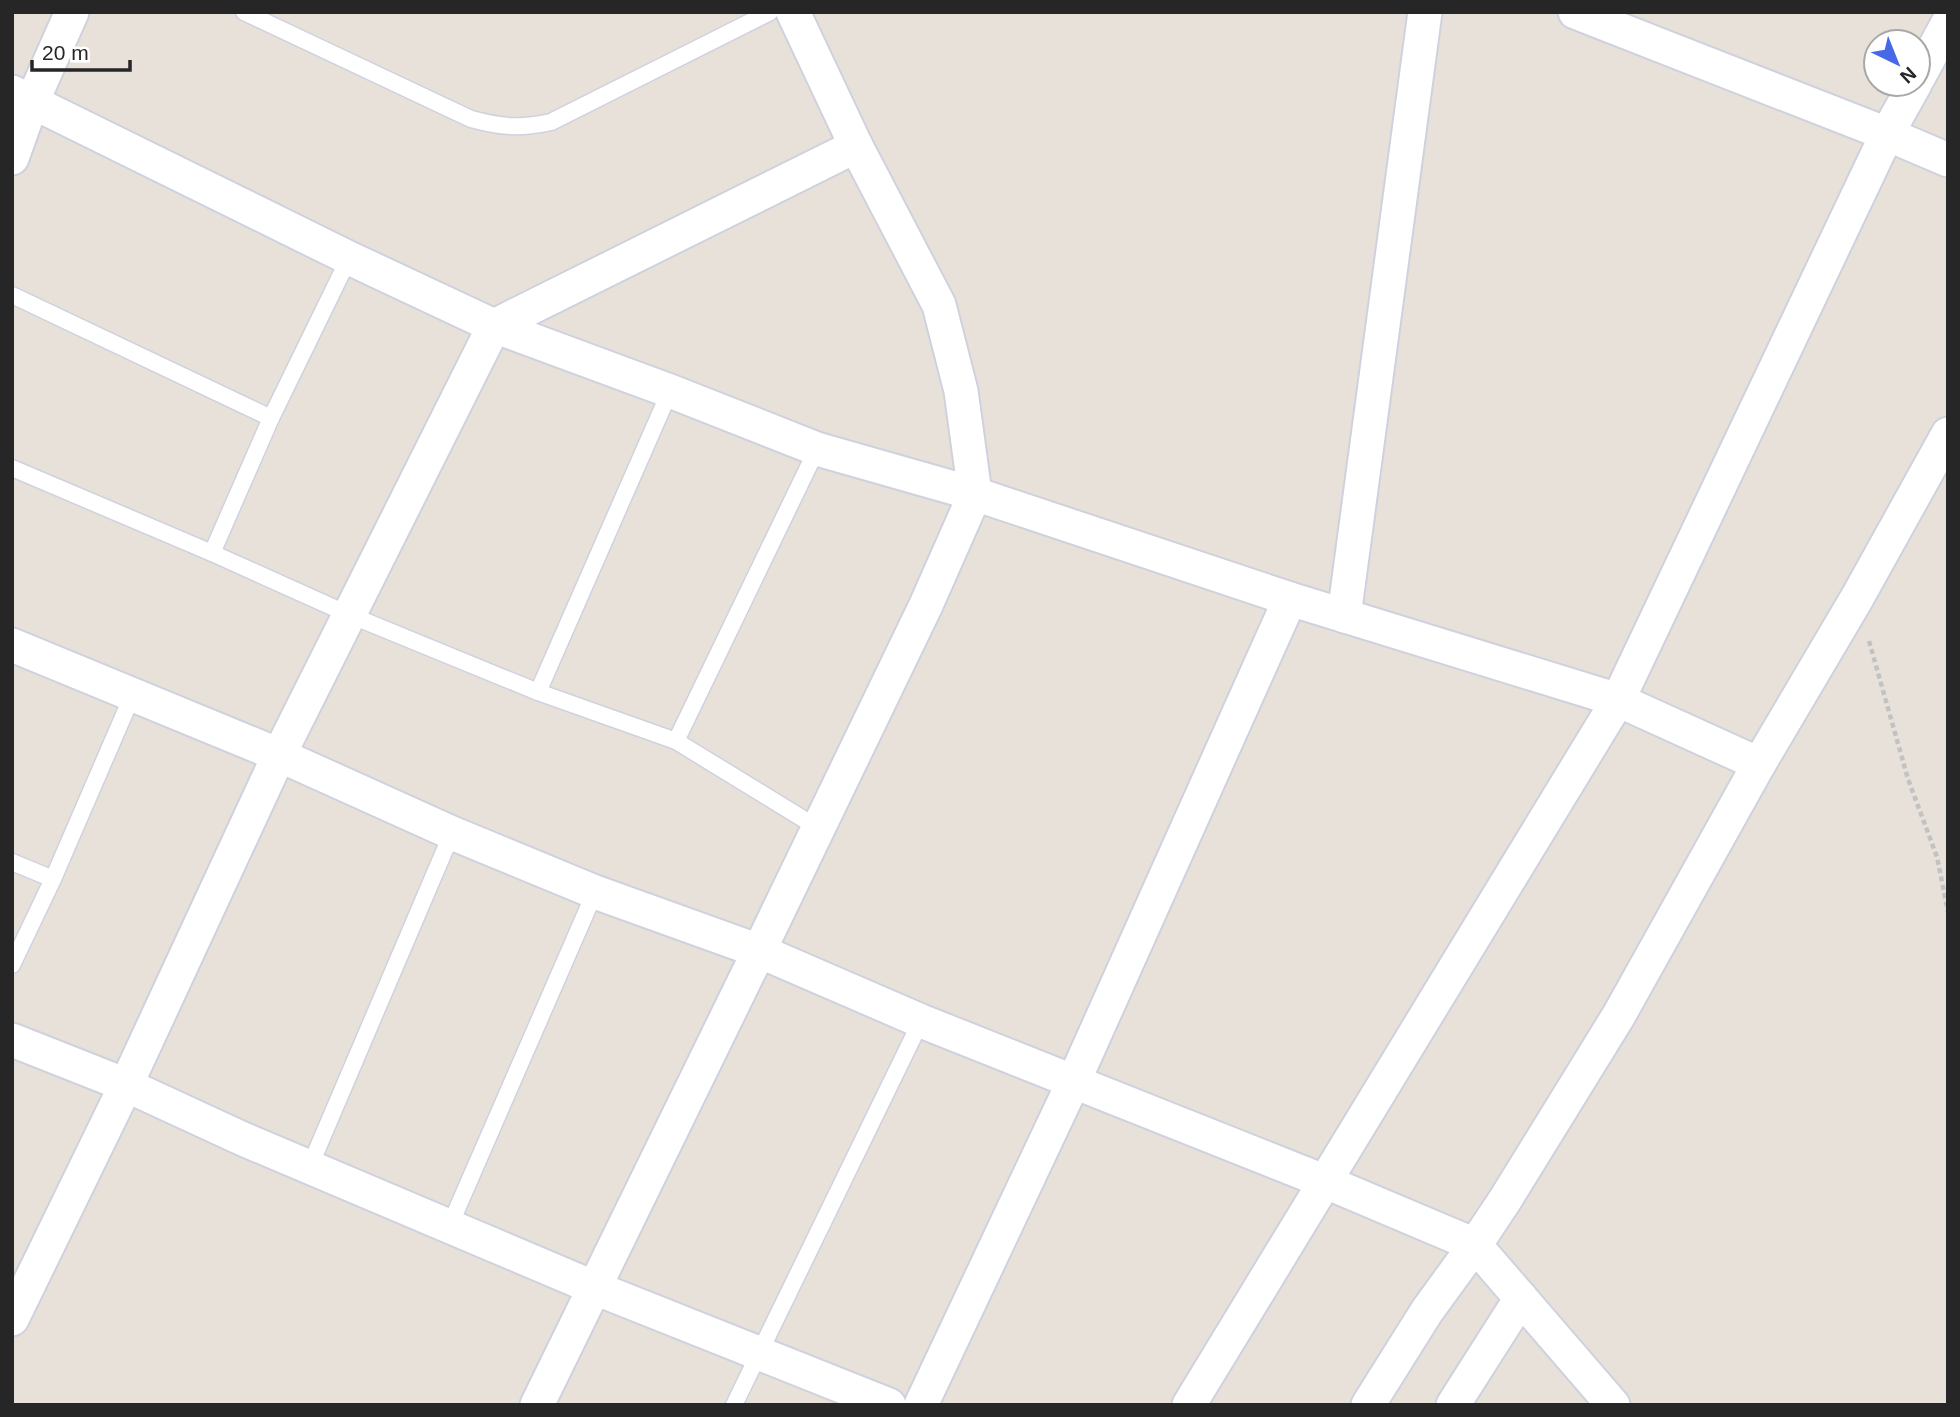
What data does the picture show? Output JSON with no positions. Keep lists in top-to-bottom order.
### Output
{
  "scale_bar": "20 m",
  "north": "bottom right"
}
